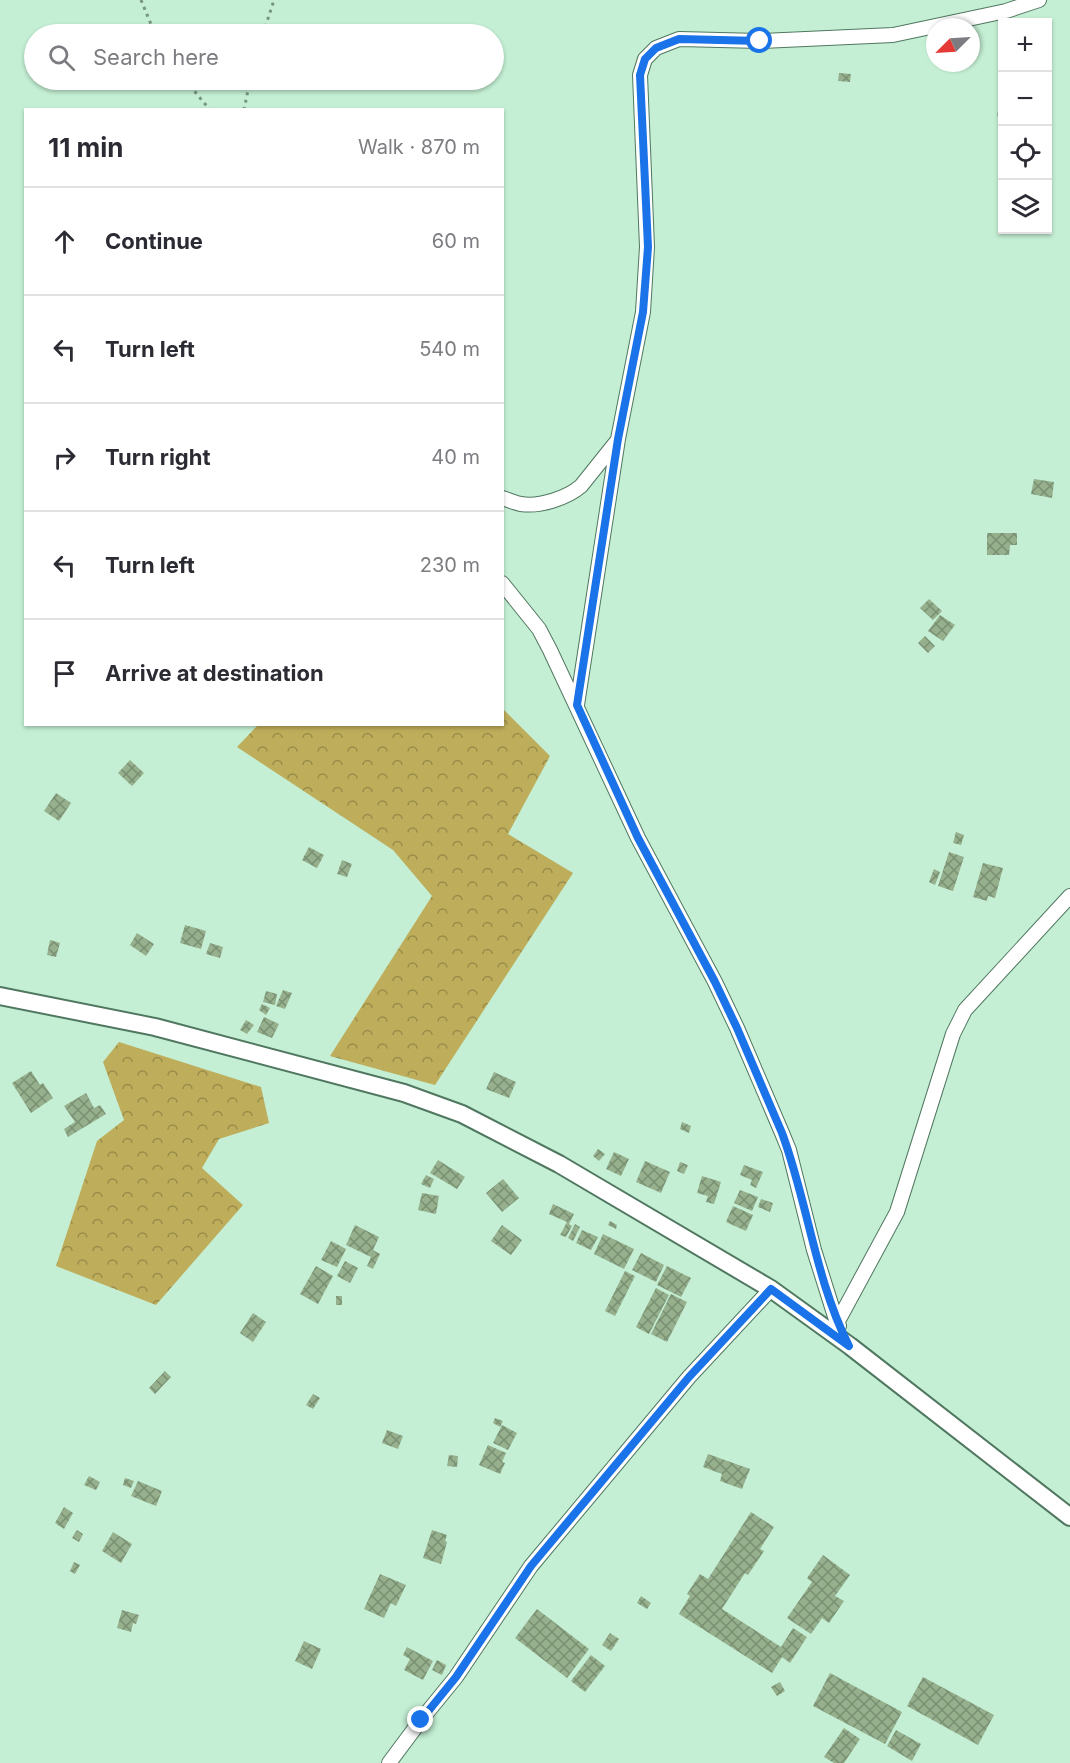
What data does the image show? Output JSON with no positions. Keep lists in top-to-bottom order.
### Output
{
  "north": "bottom left",
  "page": {
    "map_buttons": ["+", "−"],
    "search": "Search here",
    "heading": ["11 min", "Walk · 870 m"],
    "list": [
      ["Continue", "60 m"],
      ["Turn left", "540 m"],
      ["Turn right", "40 m"],
      ["Turn left", "230 m"],
      "Arrive at destination"
    ]
  }
}
